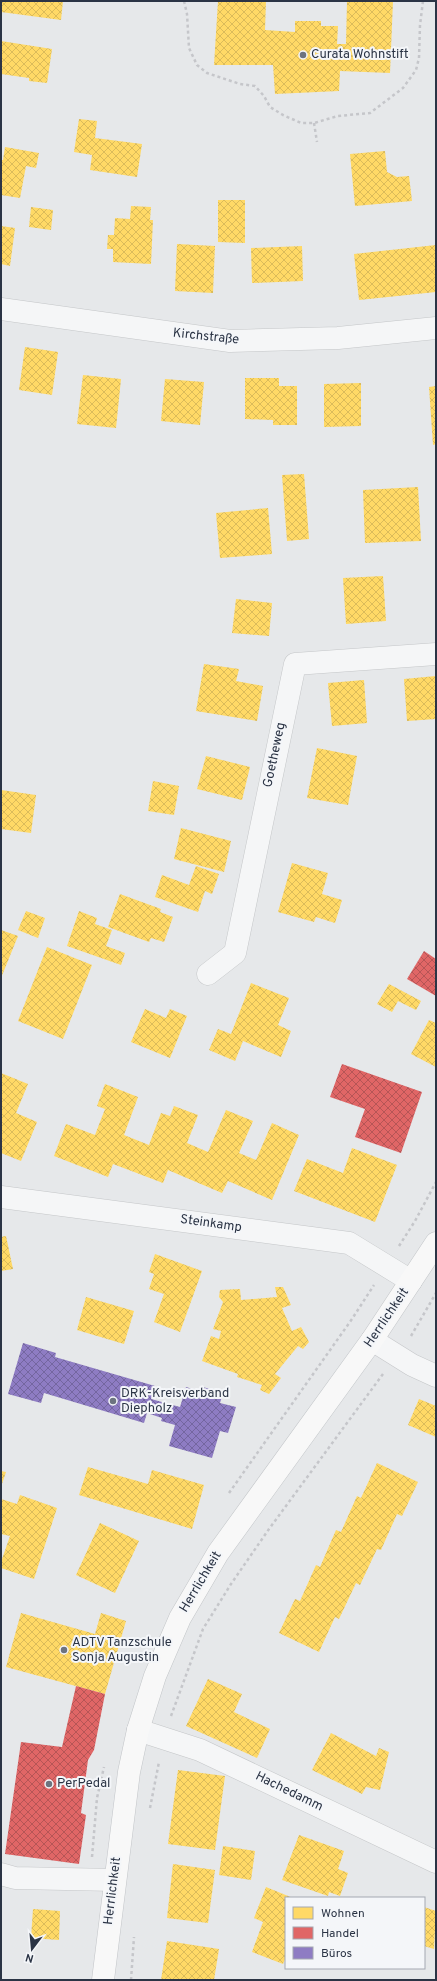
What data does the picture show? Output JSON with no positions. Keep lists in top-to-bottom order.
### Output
{
  "streets": {
    "main road": ["Herrlichkeit"],
    "street": [
      "Kirchstraße",
      "Goetheweg",
      "Steinkamp",
      "Hachedamm"
    ]
  },
  "crossings": [
    ["Steinkamp", "Herrlichkeit"],
    ["Herrlichkeit", "Hachedamm"]
  ],
  "places": [
    "Curata Wohnstift",
    "DRK-Kreisverband Diepholz",
    "ADTV Tanzschule Sonja Augustin",
    "PerPedal"
  ],
  "legend": ["Wohnen", "Handel", "Büros"],
  "north": "bottom"
}
